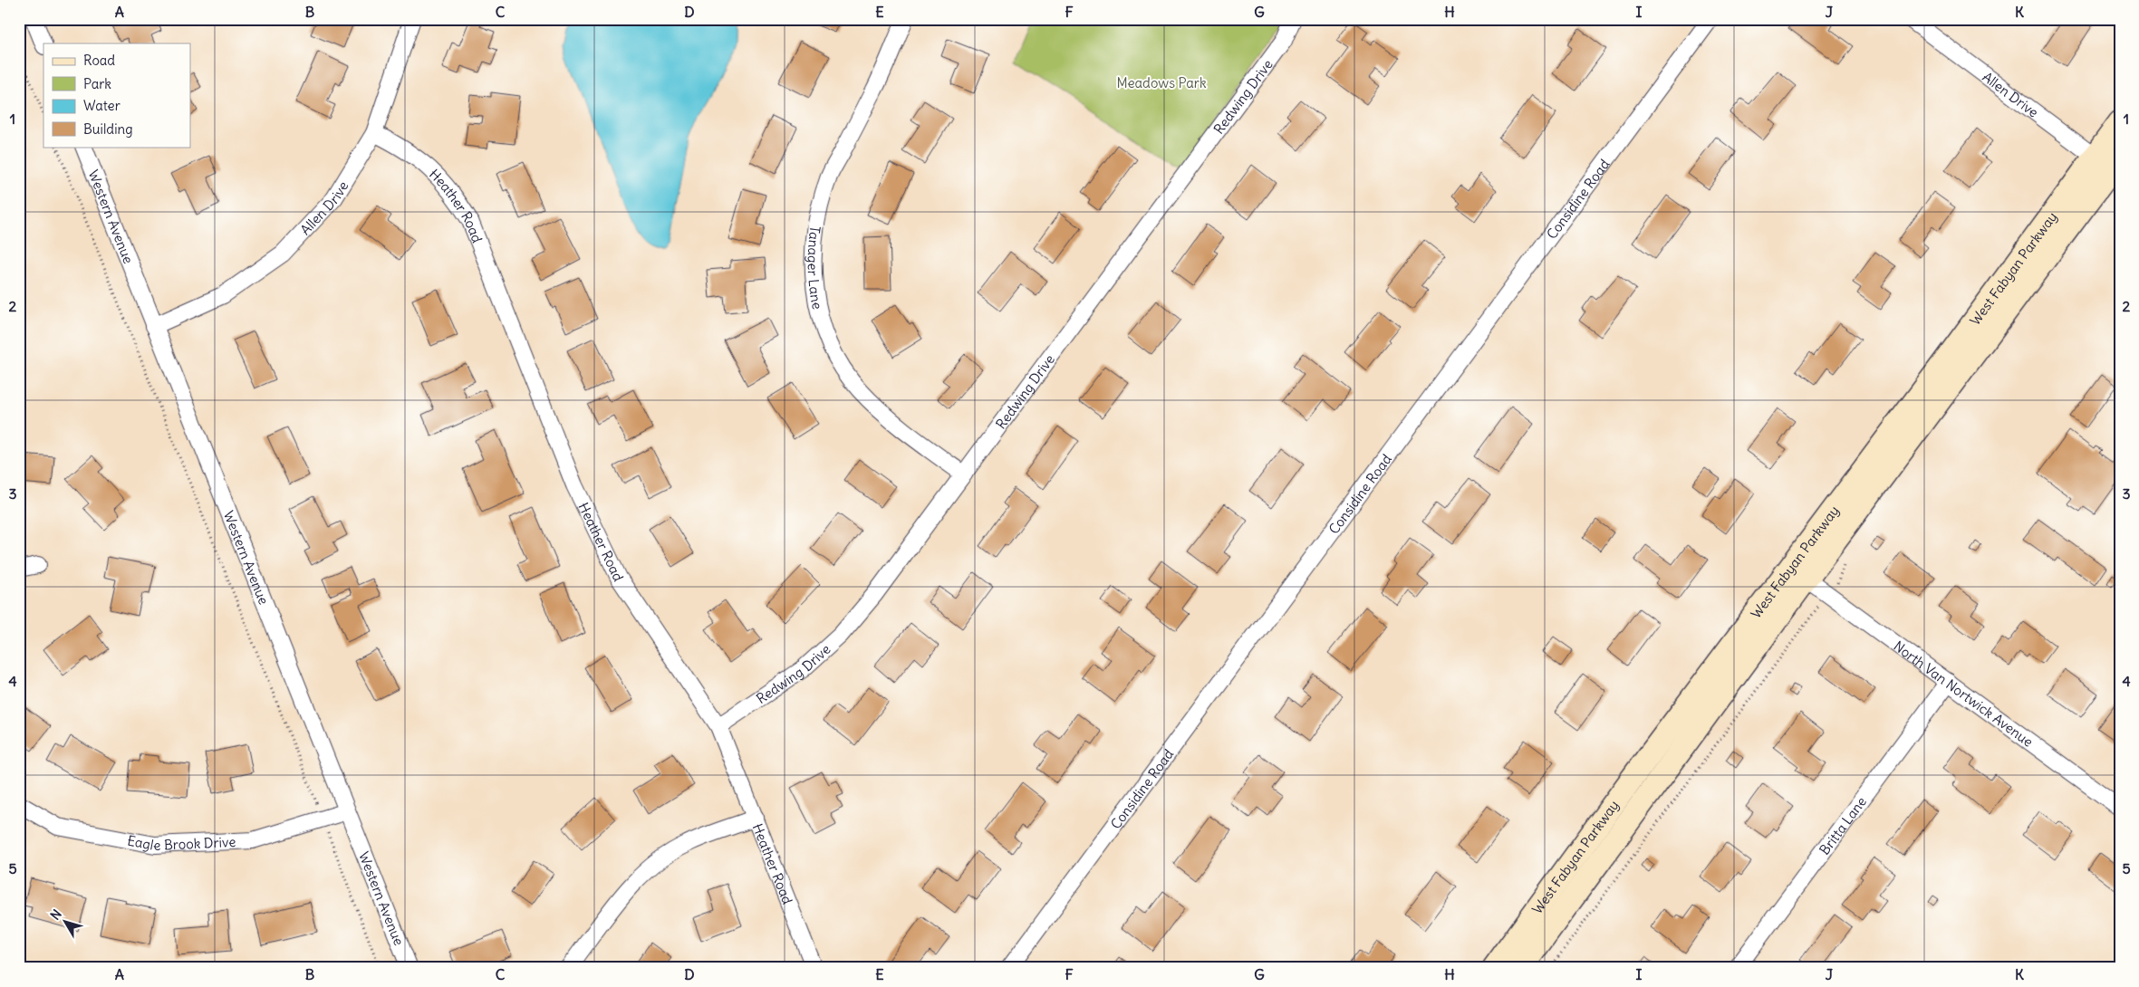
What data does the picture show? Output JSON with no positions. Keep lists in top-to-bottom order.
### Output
{
  "streets": {
    "main road": ["West Fabyan Parkway"],
    "street": [
      "Allen Drive",
      "Redwing Drive",
      "Considine Road",
      "Heather Road",
      "Western Avenue",
      "Tanager Lane",
      "North Van Nortwick Avenue",
      "Britta Lane",
      "Eagle Brook Drive"
    ]
  },
  "crossings": [
    ["Allen Drive", "Heather Road"],
    ["Allen Drive", "Western Avenue"],
    ["Allen Drive", "West Fabyan Parkway"],
    ["Redwing Drive", "Heather Road"],
    ["Redwing Drive", "Tanager Lane"],
    ["Western Avenue", "Eagle Brook Drive"],
    ["West Fabyan Parkway", "North Van Nortwick Avenue"],
    ["North Van Nortwick Avenue", "Britta Lane"]
  ],
  "parks": ["Meadows Park"],
  "legend": [
    "Road",
    "Park",
    "Water",
    "Building"
  ],
  "north": "top left",
  "grid": {
    "columns": [
      "A",
      "B",
      "C",
      "D",
      "E",
      "F",
      "G",
      "H",
      "I",
      "J",
      "K"
    ],
    "rows": [
      "1",
      "2",
      "3",
      "4",
      "5"
    ]
  }
}
